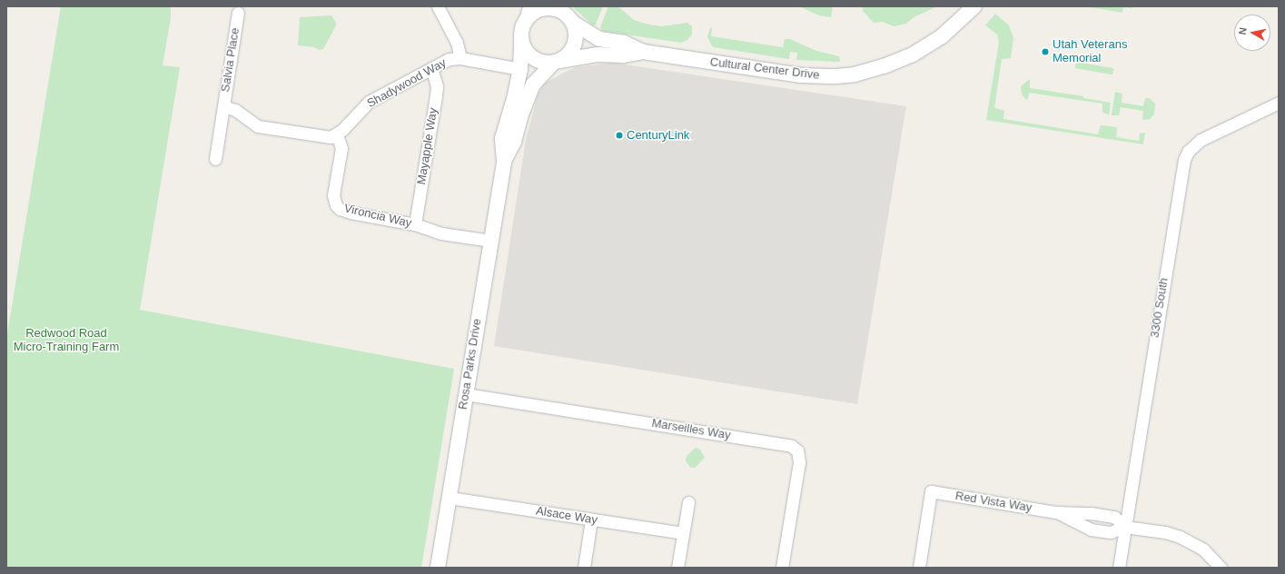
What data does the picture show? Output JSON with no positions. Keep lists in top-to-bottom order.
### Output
{
  "streets": {
    "street": [
      "Salvia Place",
      "Cultural Center Drive",
      "Shadywood Way",
      "Mayapple Way",
      "Vironcia Way",
      "3300 South",
      "Rosa Parks Drive",
      "Marseilles Way",
      "Red Vista Way",
      "Alsace Way"
    ]
  },
  "crossings": [
    ["Cultural Center Drive", "Rosa Parks Drive"],
    ["Shadywood Way", "Mayapple Way"],
    ["Shadywood Way", "Vironcia Way"],
    ["Shadywood Way", "Rosa Parks Drive"],
    ["Mayapple Way", "Vironcia Way"],
    ["Vironcia Way", "Rosa Parks Drive"],
    ["3300 South", "Red Vista Way"],
    ["Rosa Parks Drive", "Marseilles Way"],
    ["Rosa Parks Drive", "Alsace Way"]
  ],
  "parks": ["Redwood Road Micro-Training Farm"],
  "places": ["Utah Veterans Memorial", "CenturyLink"],
  "north": "left"
}
